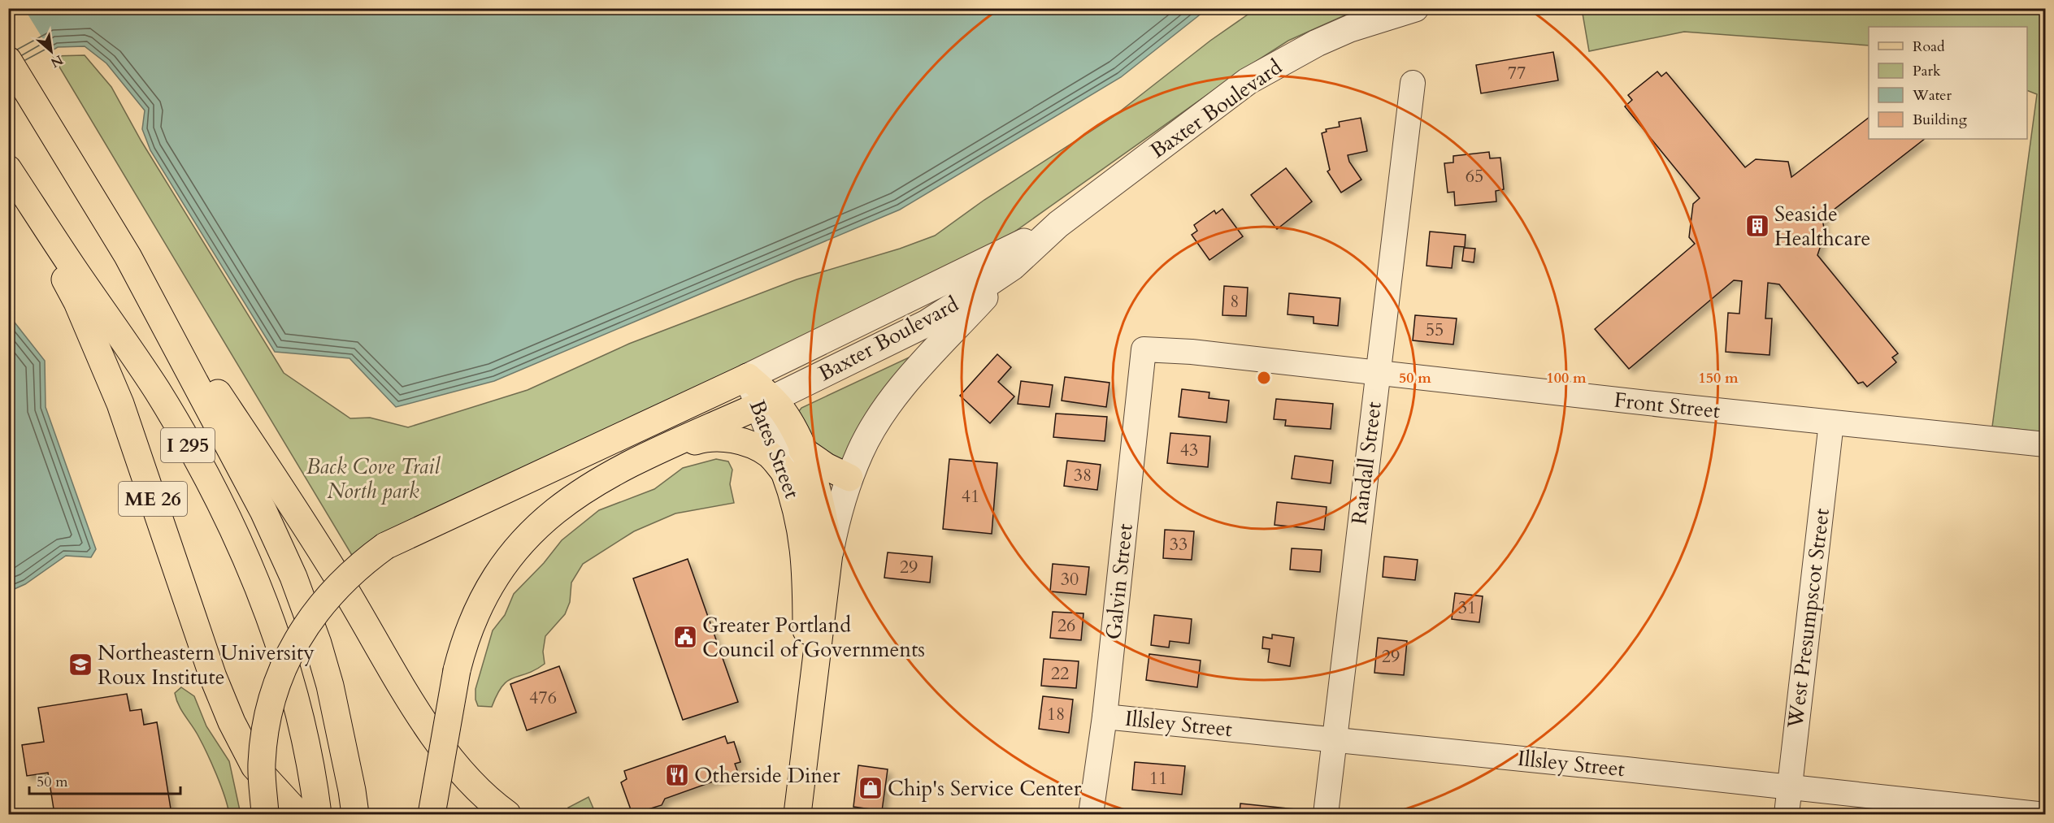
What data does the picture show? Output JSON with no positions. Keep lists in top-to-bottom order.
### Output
{
  "streets": {
    "main road": ["I 295", "Bates Street", "ME 26"],
    "street": [
      "Baxter Boulevard",
      "Front Street",
      "Randall Street",
      "Galvin Street",
      "West Presumpscot Street",
      "Illsley Street"
    ]
  },
  "crossings": [
    ["Baxter Boulevard", "Bates Street"],
    ["Front Street", "Randall Street"],
    ["Front Street", "Galvin Street"],
    ["Front Street", "West Presumpscot Street"],
    ["Randall Street", "Illsley Street"],
    ["Galvin Street", "Illsley Street"],
    ["West Presumpscot Street", "Illsley Street"]
  ],
  "parks": ["Back Cove Trail North park"],
  "places": {
    "building": ["Seaside Healthcare"],
    "public building": ["Greater Portland Council of Governments"],
    "school or university": ["Northeastern University Roux Institute"],
    "restaurant": ["Otherside Diner"],
    "shop": ["Chip's Service Center"]
  },
  "house_numbers": [
    "77",
    "65",
    "8",
    "55",
    "43",
    "38",
    "41",
    "33",
    "29",
    "30",
    "31",
    "26",
    "29",
    "22",
    "476",
    "18",
    "11"
  ],
  "legend": [
    "Road",
    "Park",
    "Water",
    "Building"
  ],
  "scale_bar": "50 m",
  "north": "bottom right",
  "rings": ["50 m", "100 m", "150 m"]
}
